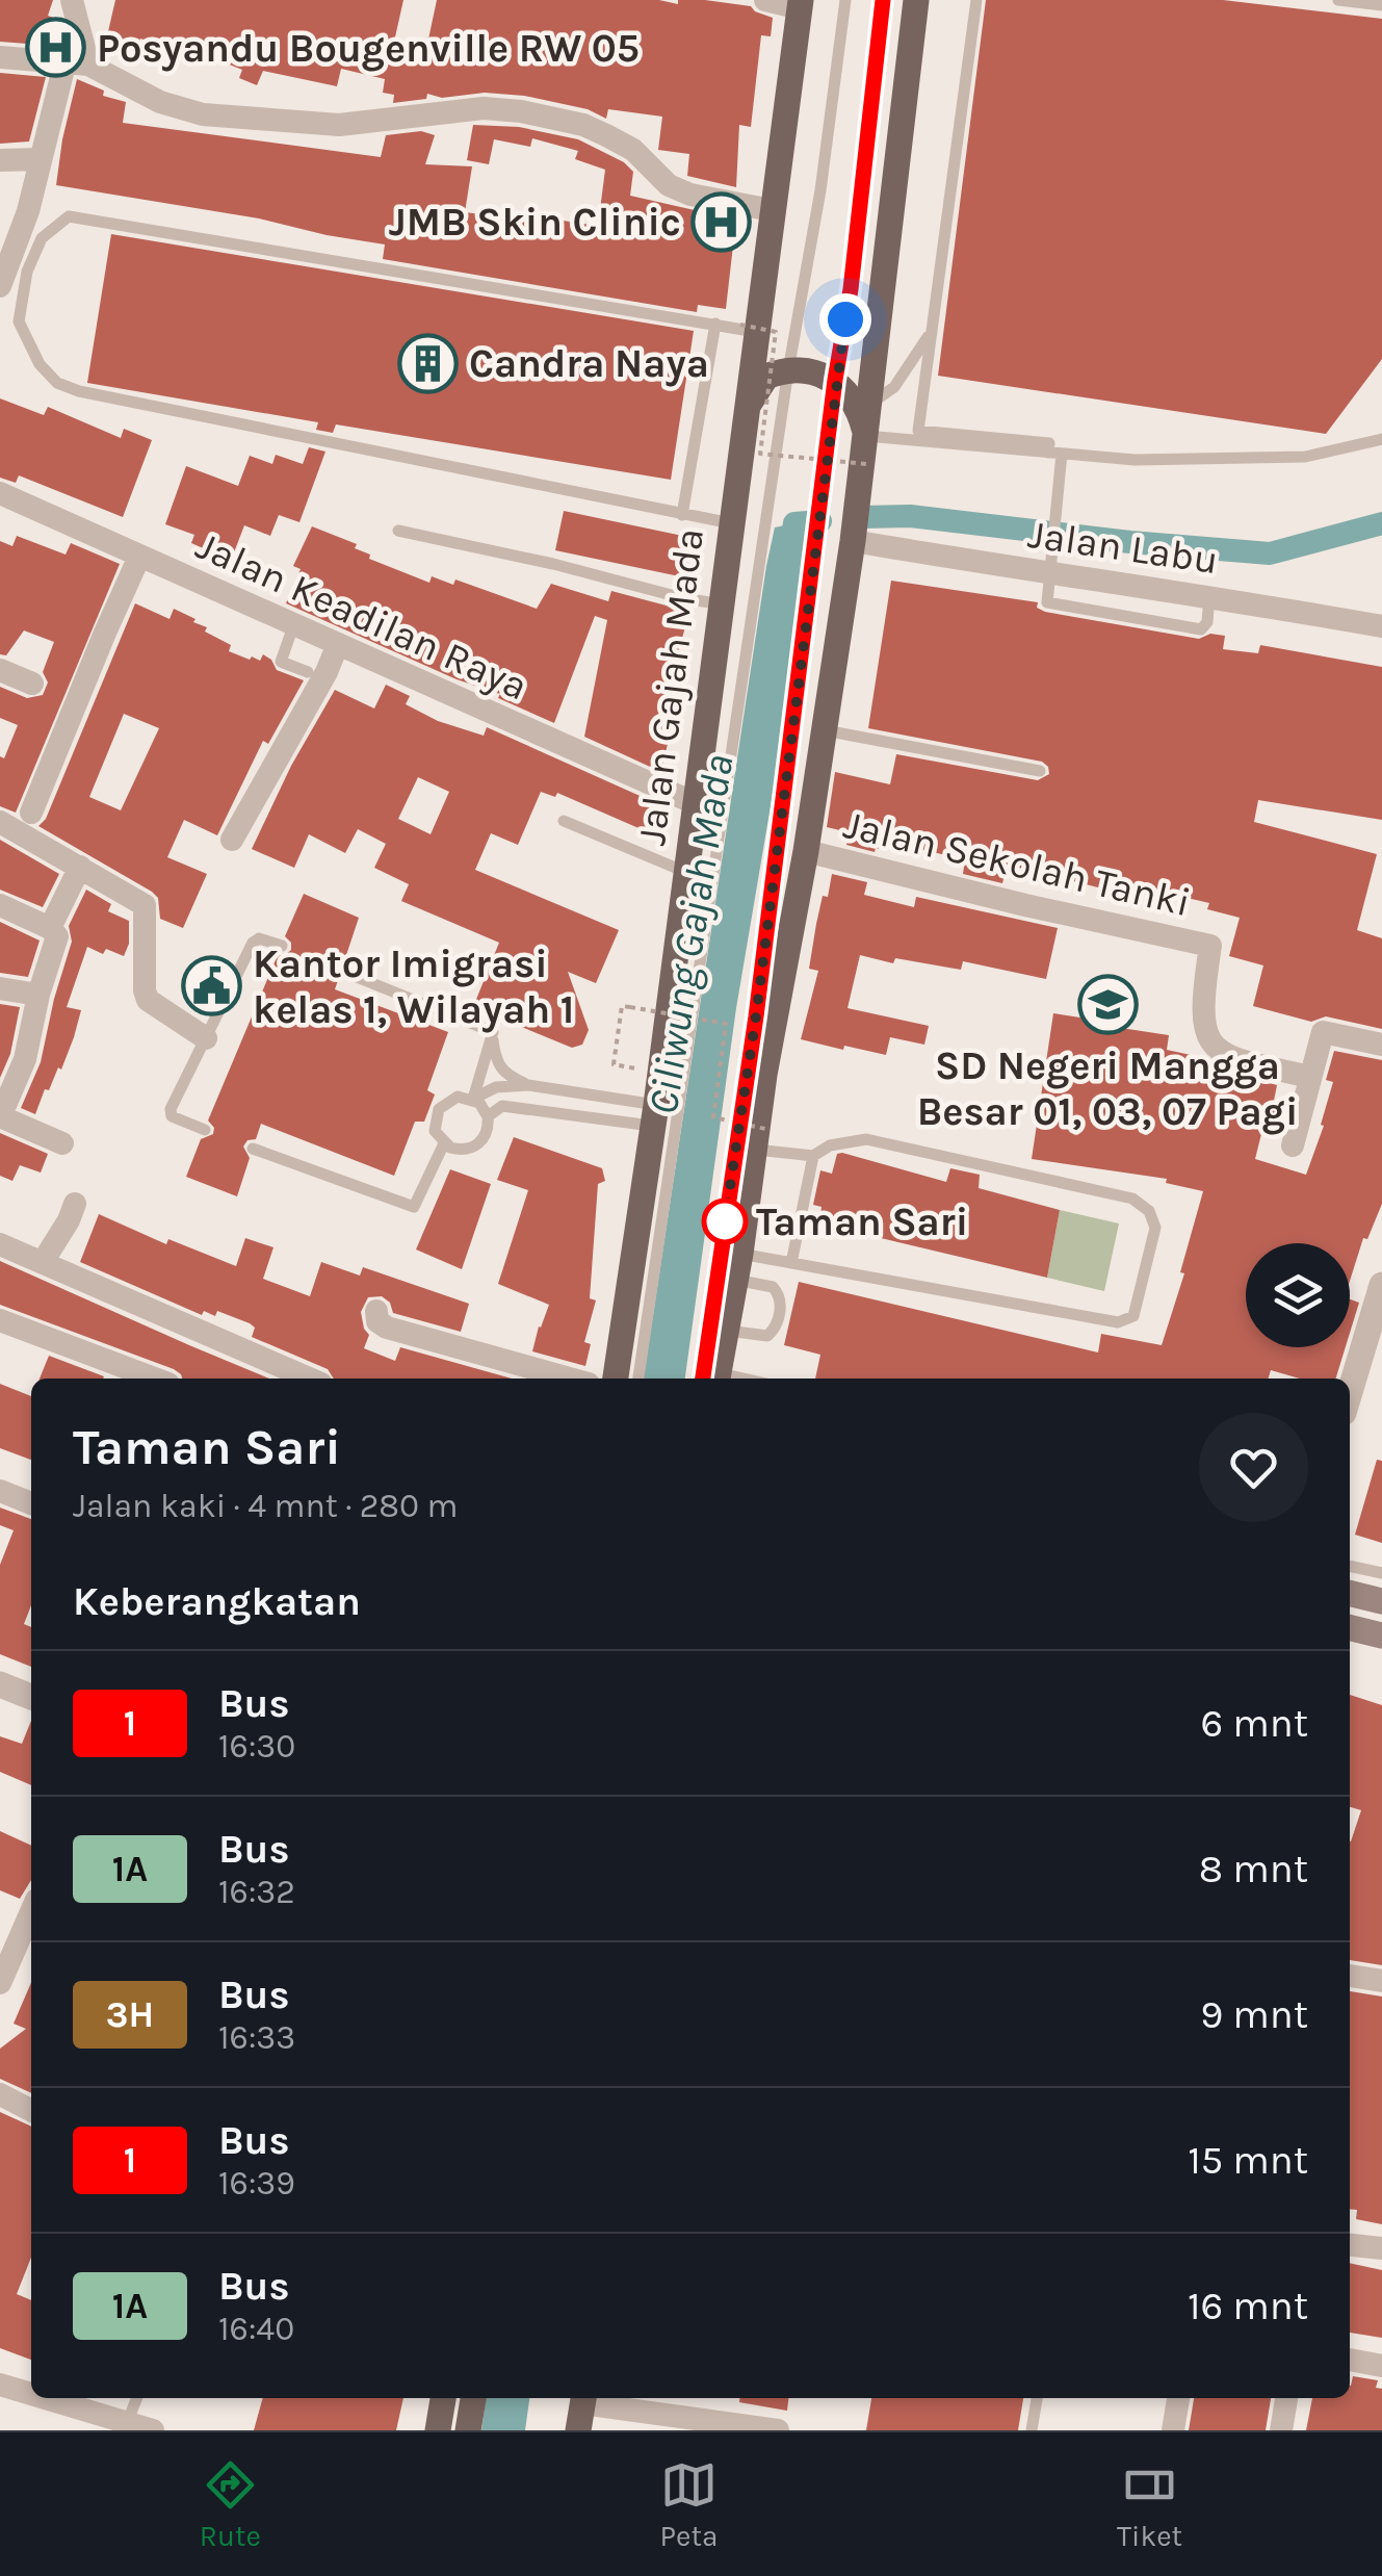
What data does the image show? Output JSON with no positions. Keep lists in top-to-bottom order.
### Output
{
  "streets": {
    "main road": ["Jalan Gajah Mada"],
    "street": ["Jalan Labu", "Jalan Keadilan Raya", "Jalan Sekolah Tanki"]
  },
  "crossings": [
    ["Jalan Keadilan Raya", "Jalan Gajah Mada"]
  ],
  "water": ["Ciliwung Gajah Mada"],
  "places": {
    "hospital": ["Posyandu Bougenville RW 05", "JMB Skin Clinic"],
    "building": ["Candra Naya"],
    "public building": ["Kantor Imigrasi kelas 1, Wilayah 1"],
    "school or university": ["SD Negeri Mangga Besar 01, 03, 07 Pagi"],
    "other": ["Taman Sari"]
  },
  "lines": ["bus line 1"],
  "page": {
    "heading": [
      ["Taman Sari", "Jalan kaki · 4 mnt · 280 m"],
      "Keberangkatan"
    ],
    "list": [
      {
        "mark": "1",
        "name": "Bus",
        "note": "16:30",
        "value": "6 mnt"
      },
      {
        "mark": "1A",
        "name": "Bus",
        "note": "16:32",
        "value": "8 mnt"
      },
      {
        "mark": "3H",
        "name": "Bus",
        "note": "16:33",
        "value": "9 mnt"
      },
      {
        "mark": "1",
        "name": "Bus",
        "note": "16:39",
        "value": "15 mnt"
      },
      {
        "mark": "1A",
        "name": "Bus",
        "note": "16:40",
        "value": "16 mnt"
      }
    ],
    "tabs": ["Rute", "Peta", "Tiket"]
  }
}
